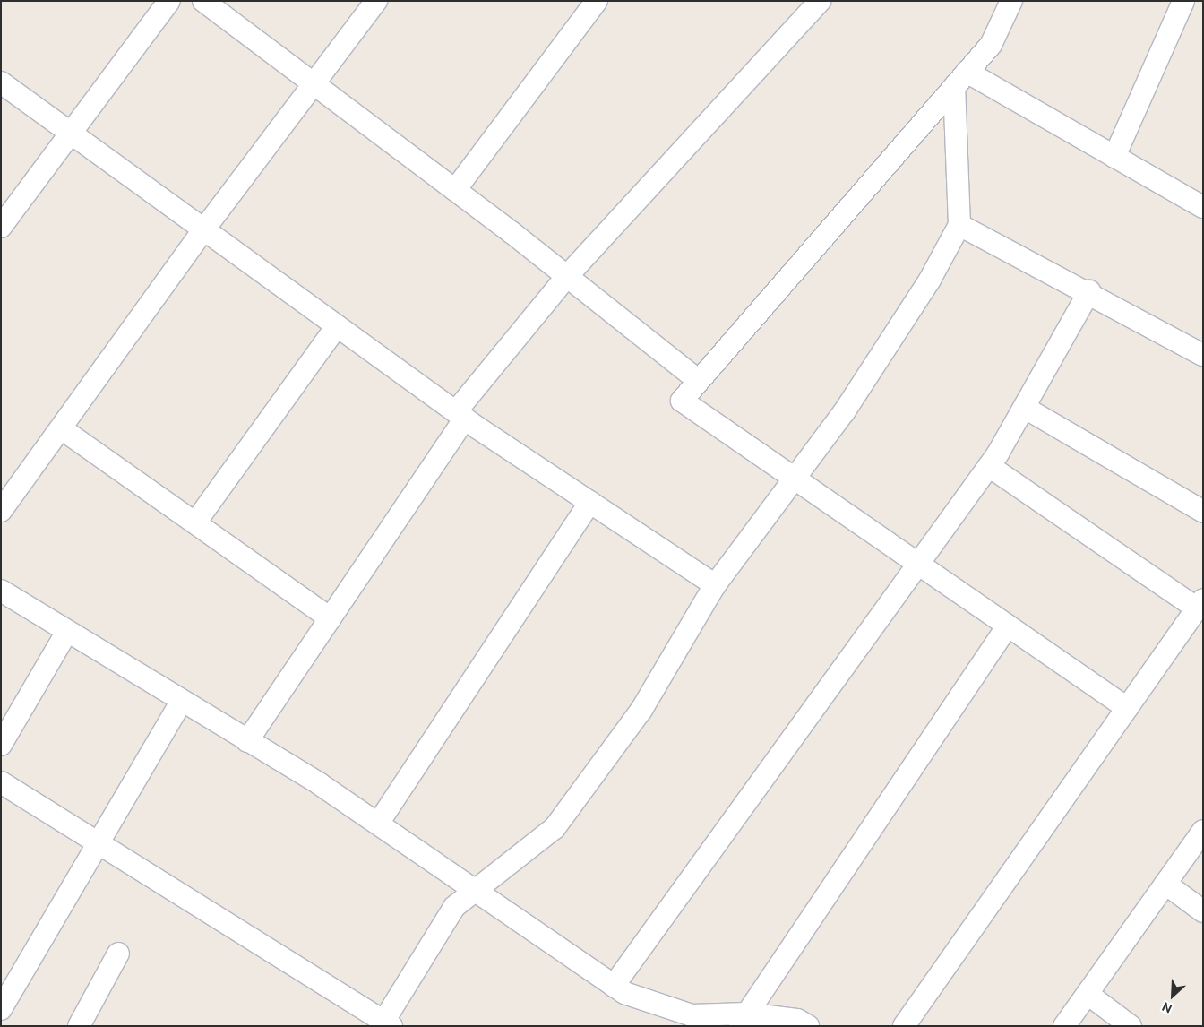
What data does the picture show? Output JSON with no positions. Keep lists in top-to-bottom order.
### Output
{
  "north": "bottom left"
}
